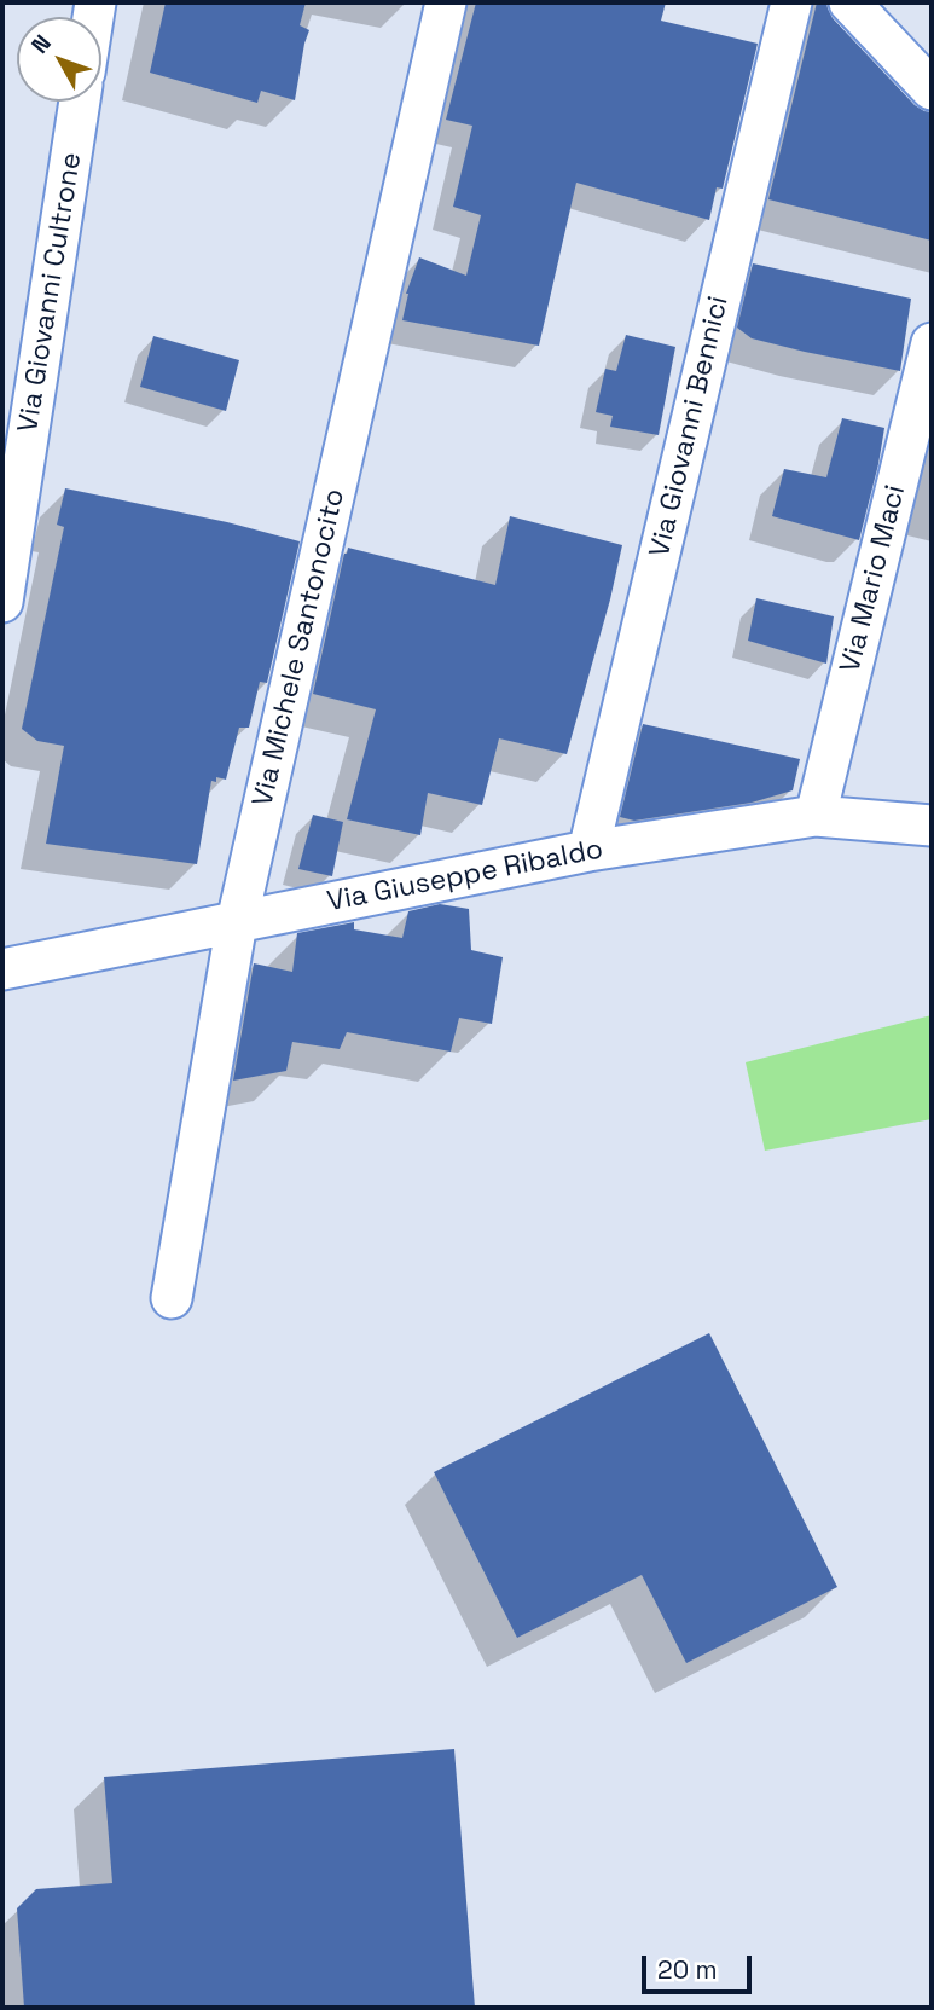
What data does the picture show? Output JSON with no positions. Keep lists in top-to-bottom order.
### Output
{
  "streets": {
    "street": [
      "Via Giovanni Cultrone",
      "Via Giovanni Bennici",
      "Via Mario Maci",
      "Via Michele Santonocito",
      "Via Giuseppe Ribaldo"
    ]
  },
  "crossings": [
    ["Via Giovanni Bennici", "Via Giuseppe Ribaldo"],
    ["Via Mario Maci", "Via Giuseppe Ribaldo"],
    ["Via Michele Santonocito", "Via Giuseppe Ribaldo"]
  ],
  "scale_bar": "20 m",
  "north": "top left"
}
